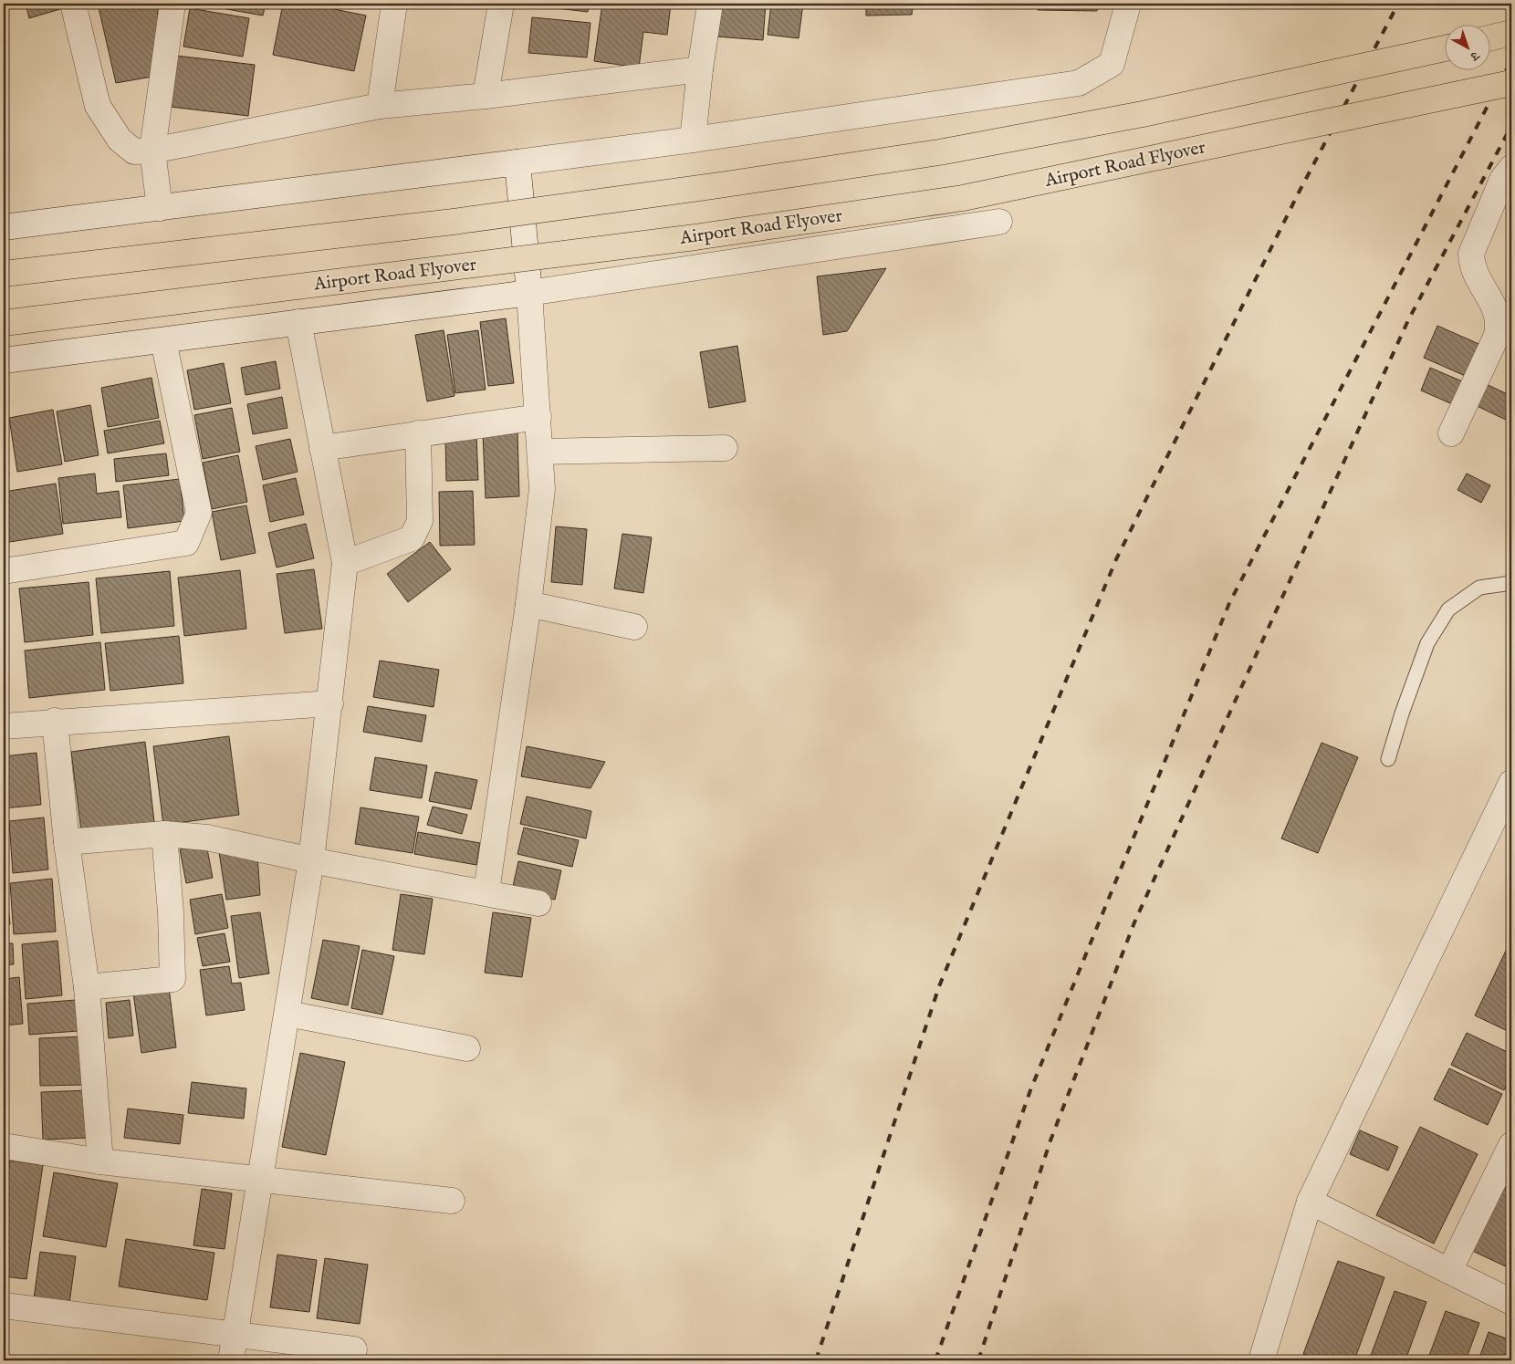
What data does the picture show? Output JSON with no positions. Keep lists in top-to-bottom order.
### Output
{
  "streets": {
    "main road": ["Airport Road Flyover"]
  },
  "north": "bottom right"
}
